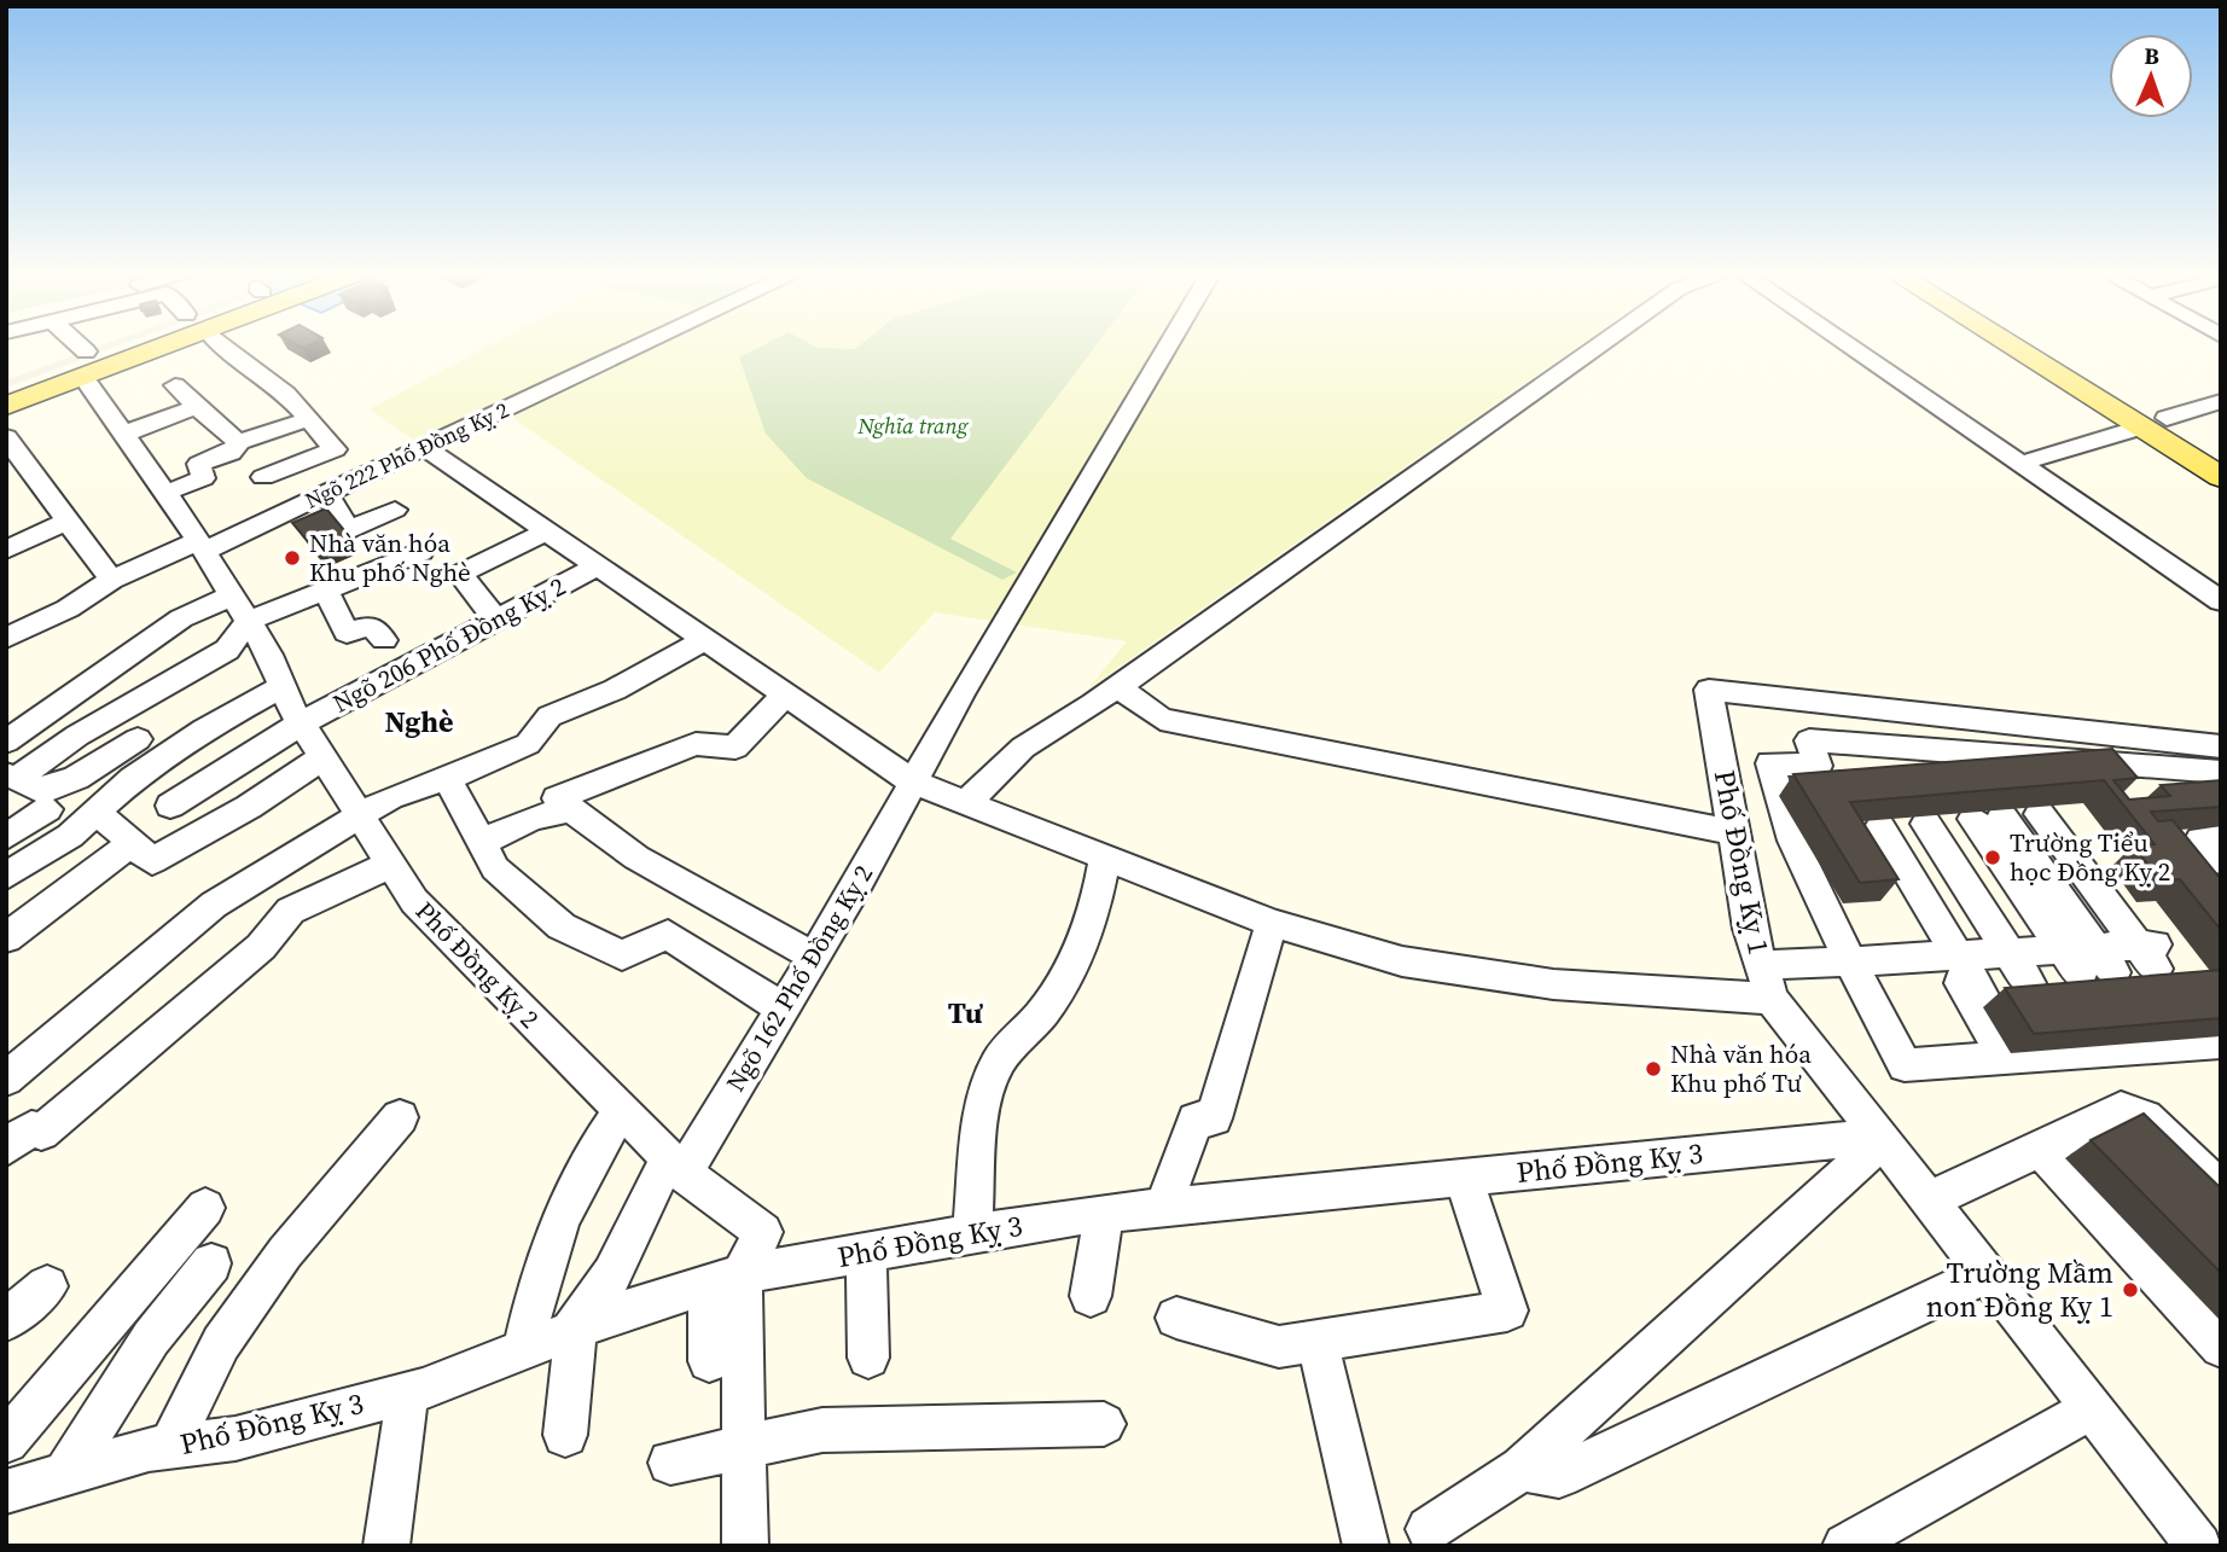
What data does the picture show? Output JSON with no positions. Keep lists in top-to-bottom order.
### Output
{
  "streets": {
    "street": [
      "Ngõ 222 Phố Đồng Kỵ 2",
      "Ngõ 206 Phố Đồng Kỵ 2",
      "Phố Đồng Kỵ 1",
      "Phố Đồng Kỵ 2",
      "Ngõ 162 Phố Đồng Kỵ 2",
      "Phố Đồng Kỵ 3"
    ]
  },
  "crossings": [
    ["Ngõ 222 Phố Đồng Kỵ 2", "Phố Đồng Kỵ 2"],
    ["Ngõ 206 Phố Đồng Kỵ 2", "Phố Đồng Kỵ 2"],
    ["Phố Đồng Kỵ 1", "Phố Đồng Kỵ 3"],
    ["Phố Đồng Kỵ 2", "Ngõ 162 Phố Đồng Kỵ 2"],
    ["Phố Đồng Kỵ 2", "Phố Đồng Kỵ 3"],
    ["Ngõ 162 Phố Đồng Kỵ 2", "Phố Đồng Kỵ 3"]
  ],
  "districts": ["Nghè", "Tư"],
  "parks": ["Nghĩa trang"],
  "places": [
    "Nhà văn hóa Khu phố Nghè",
    "Trường Tiểu học Đồng Kỵ 2",
    "Nhà văn hóa Khu phố Tư",
    "Trường Mầm non Đồng Kỵ 1"
  ],
  "north": "top"
}
